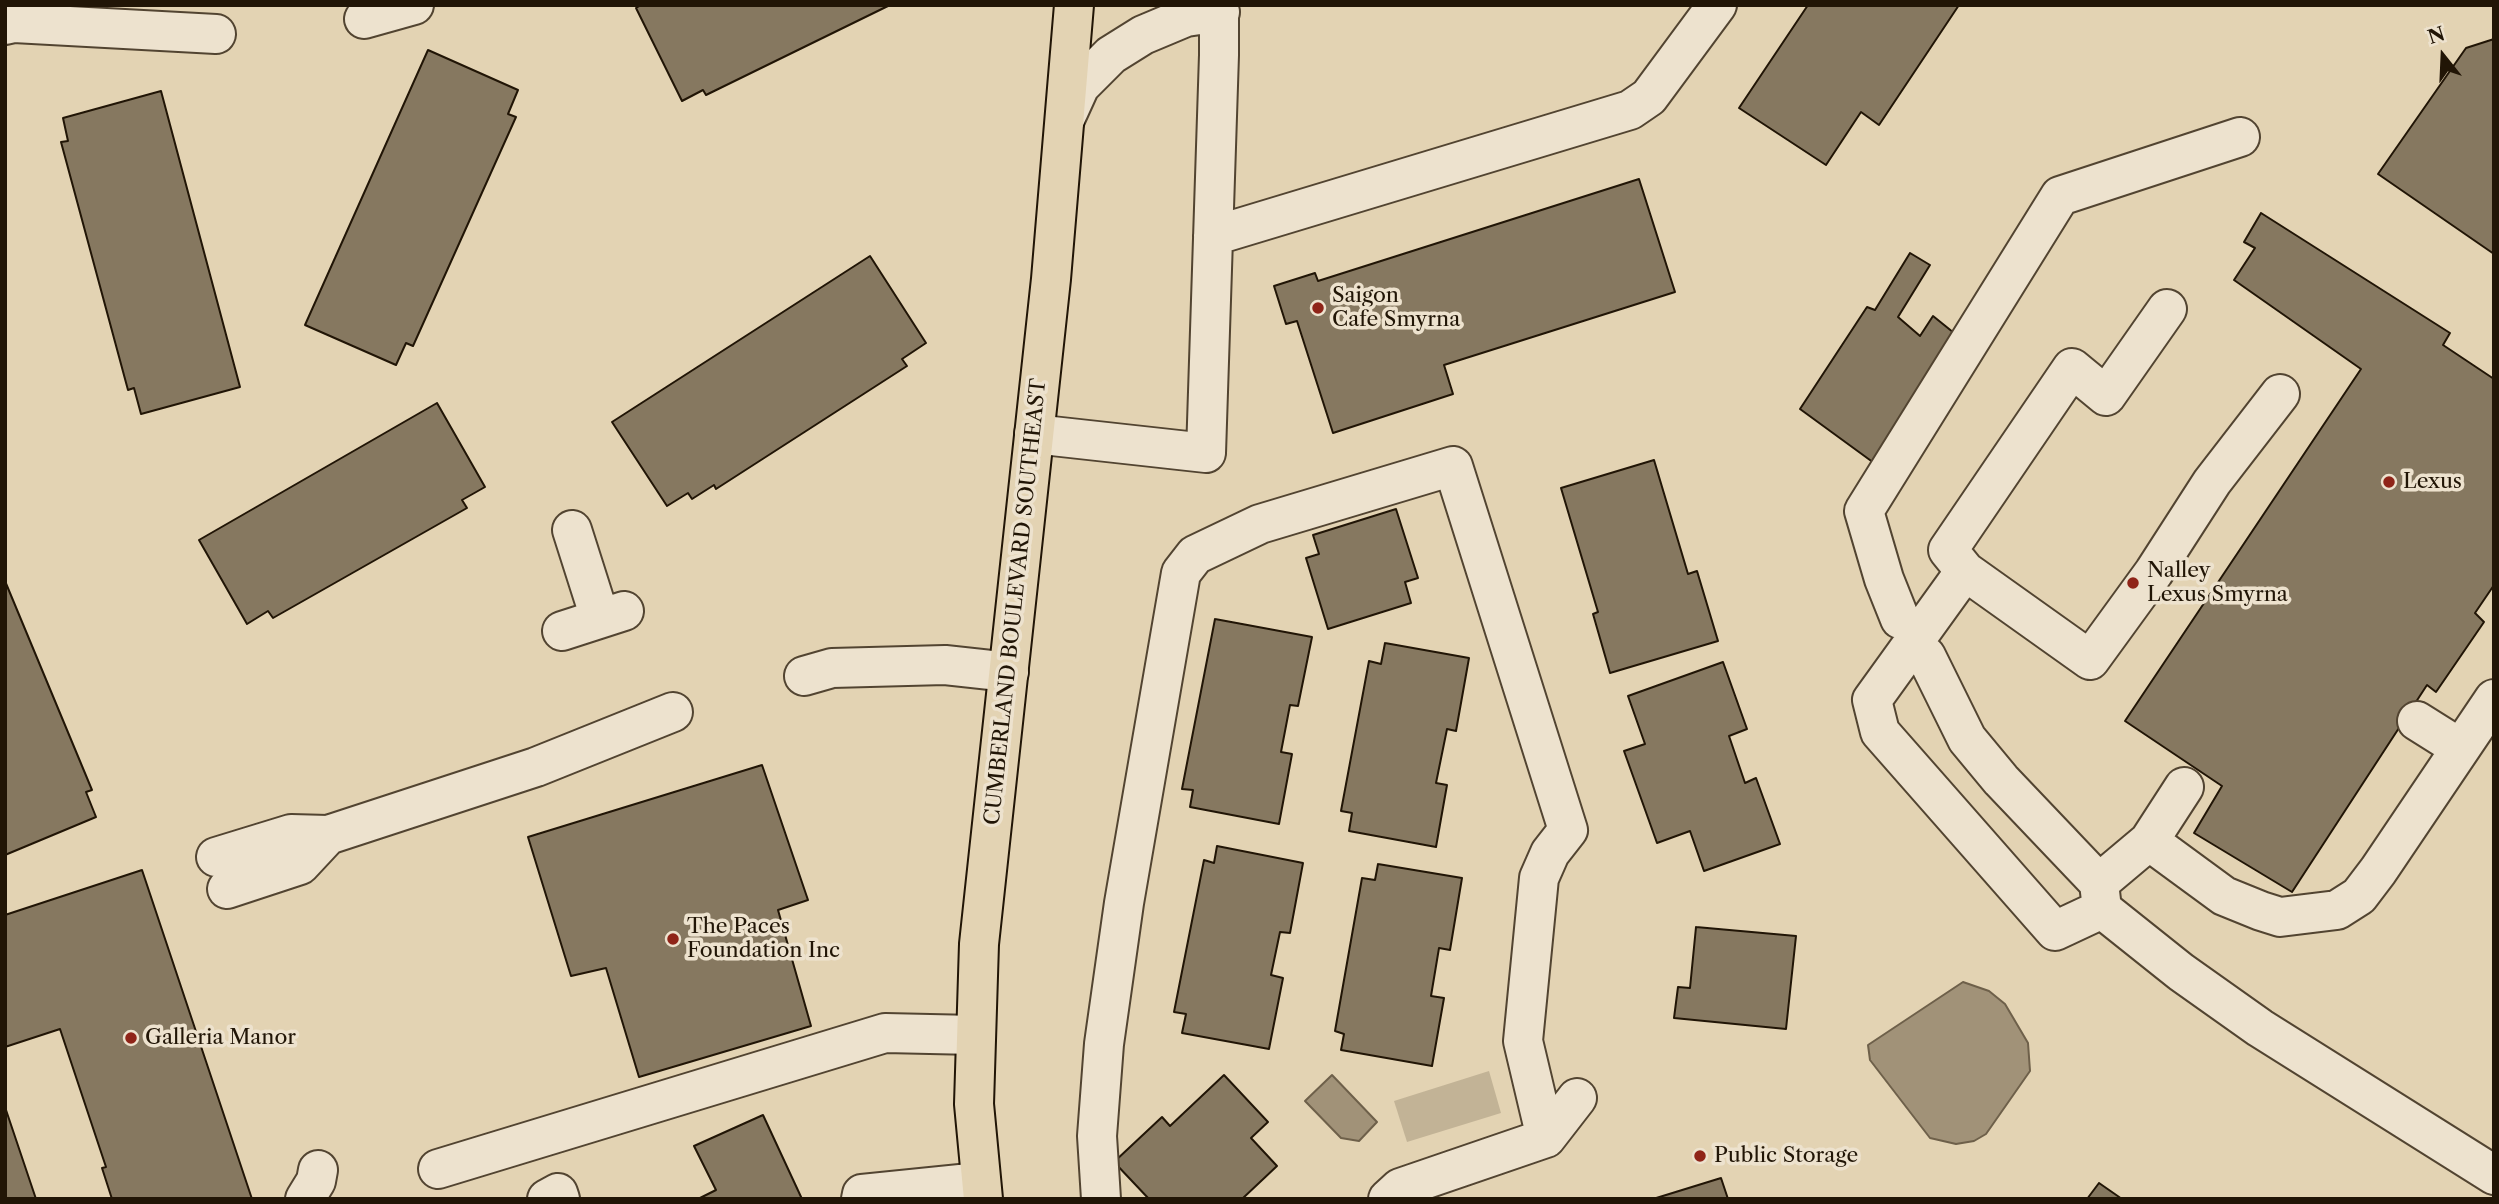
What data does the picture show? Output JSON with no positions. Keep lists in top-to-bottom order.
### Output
{
  "streets": {
    "main road": ["CUMBERLAND BOULEVARD SOUTHEAST"]
  },
  "places": [
    "Saigon Cafe Smyrna",
    "Lexus",
    "Nalley Lexus Smyrna",
    "The Paces Foundation Inc",
    "Galleria Manor",
    "Public Storage"
  ],
  "north": "top"
}
